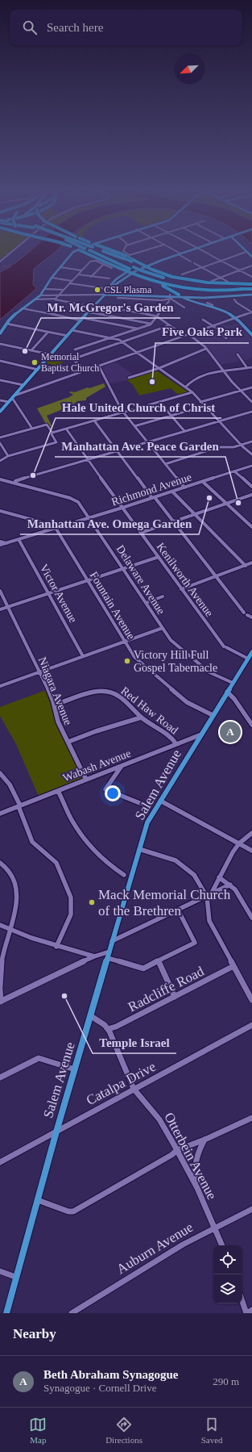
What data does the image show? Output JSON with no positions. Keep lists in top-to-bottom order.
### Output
{
  "streets": {
    "main road": ["Salem Avenue"],
    "street": [
      "Richmond Avenue",
      "Delaware Avenue",
      "Kenilworth Avenue",
      "Victor Avenue",
      "Fountain Avenue",
      "Niagara Avenue",
      "Red Haw Road",
      "Wabash Avenue",
      "Radcliffe Road",
      "Catalpa Drive",
      "Otterbein Avenue",
      "Auburn Avenue"
    ]
  },
  "crossings": [
    ["Richmond Avenue", "Delaware Avenue"],
    ["Richmond Avenue", "Kenilworth Avenue"],
    ["Richmond Avenue", "Victor Avenue"],
    ["Richmond Avenue", "Fountain Avenue"],
    ["Delaware Avenue", "Salem Avenue"],
    ["Kenilworth Avenue", "Salem Avenue"],
    ["Fountain Avenue", "Salem Avenue"],
    ["Niagara Avenue", "Red Haw Road"],
    ["Niagara Avenue", "Wabash Avenue"],
    ["Red Haw Road", "Wabash Avenue"],
    ["Wabash Avenue", "Salem Avenue"],
    ["Salem Avenue", "Catalpa Drive"],
    ["Salem Avenue", "Otterbein Avenue"],
    ["Radcliffe Road", "Otterbein Avenue"],
    ["Catalpa Drive", "Otterbein Avenue"],
    ["Otterbein Avenue", "Auburn Avenue"]
  ],
  "places": [
    "CSL Plasma",
    "Mr. McGregor's Garden",
    "Memorial Baptist Church",
    "Five Oaks Park",
    "Hale United Church of Christ",
    "Manhattan Ave. Omega Garden",
    "Manhattan Ave. Peace Garden",
    "Victory Hill Full Gospel Tabernacle",
    "Mack Memorial Church of the Brethren",
    "Temple Israel"
  ],
  "north": "bottom left",
  "page": {
    "search": "Search here",
    "pins": "A",
    "heading": "Nearby",
    "list": [
      {
        "mark": "A",
        "name": "Beth Abraham Synagogue",
        "note": "Synagogue · Cornell Drive",
        "value": "290 m"
      }
    ],
    "nav": ["Map", "Directions", "Saved"]
  }
}
